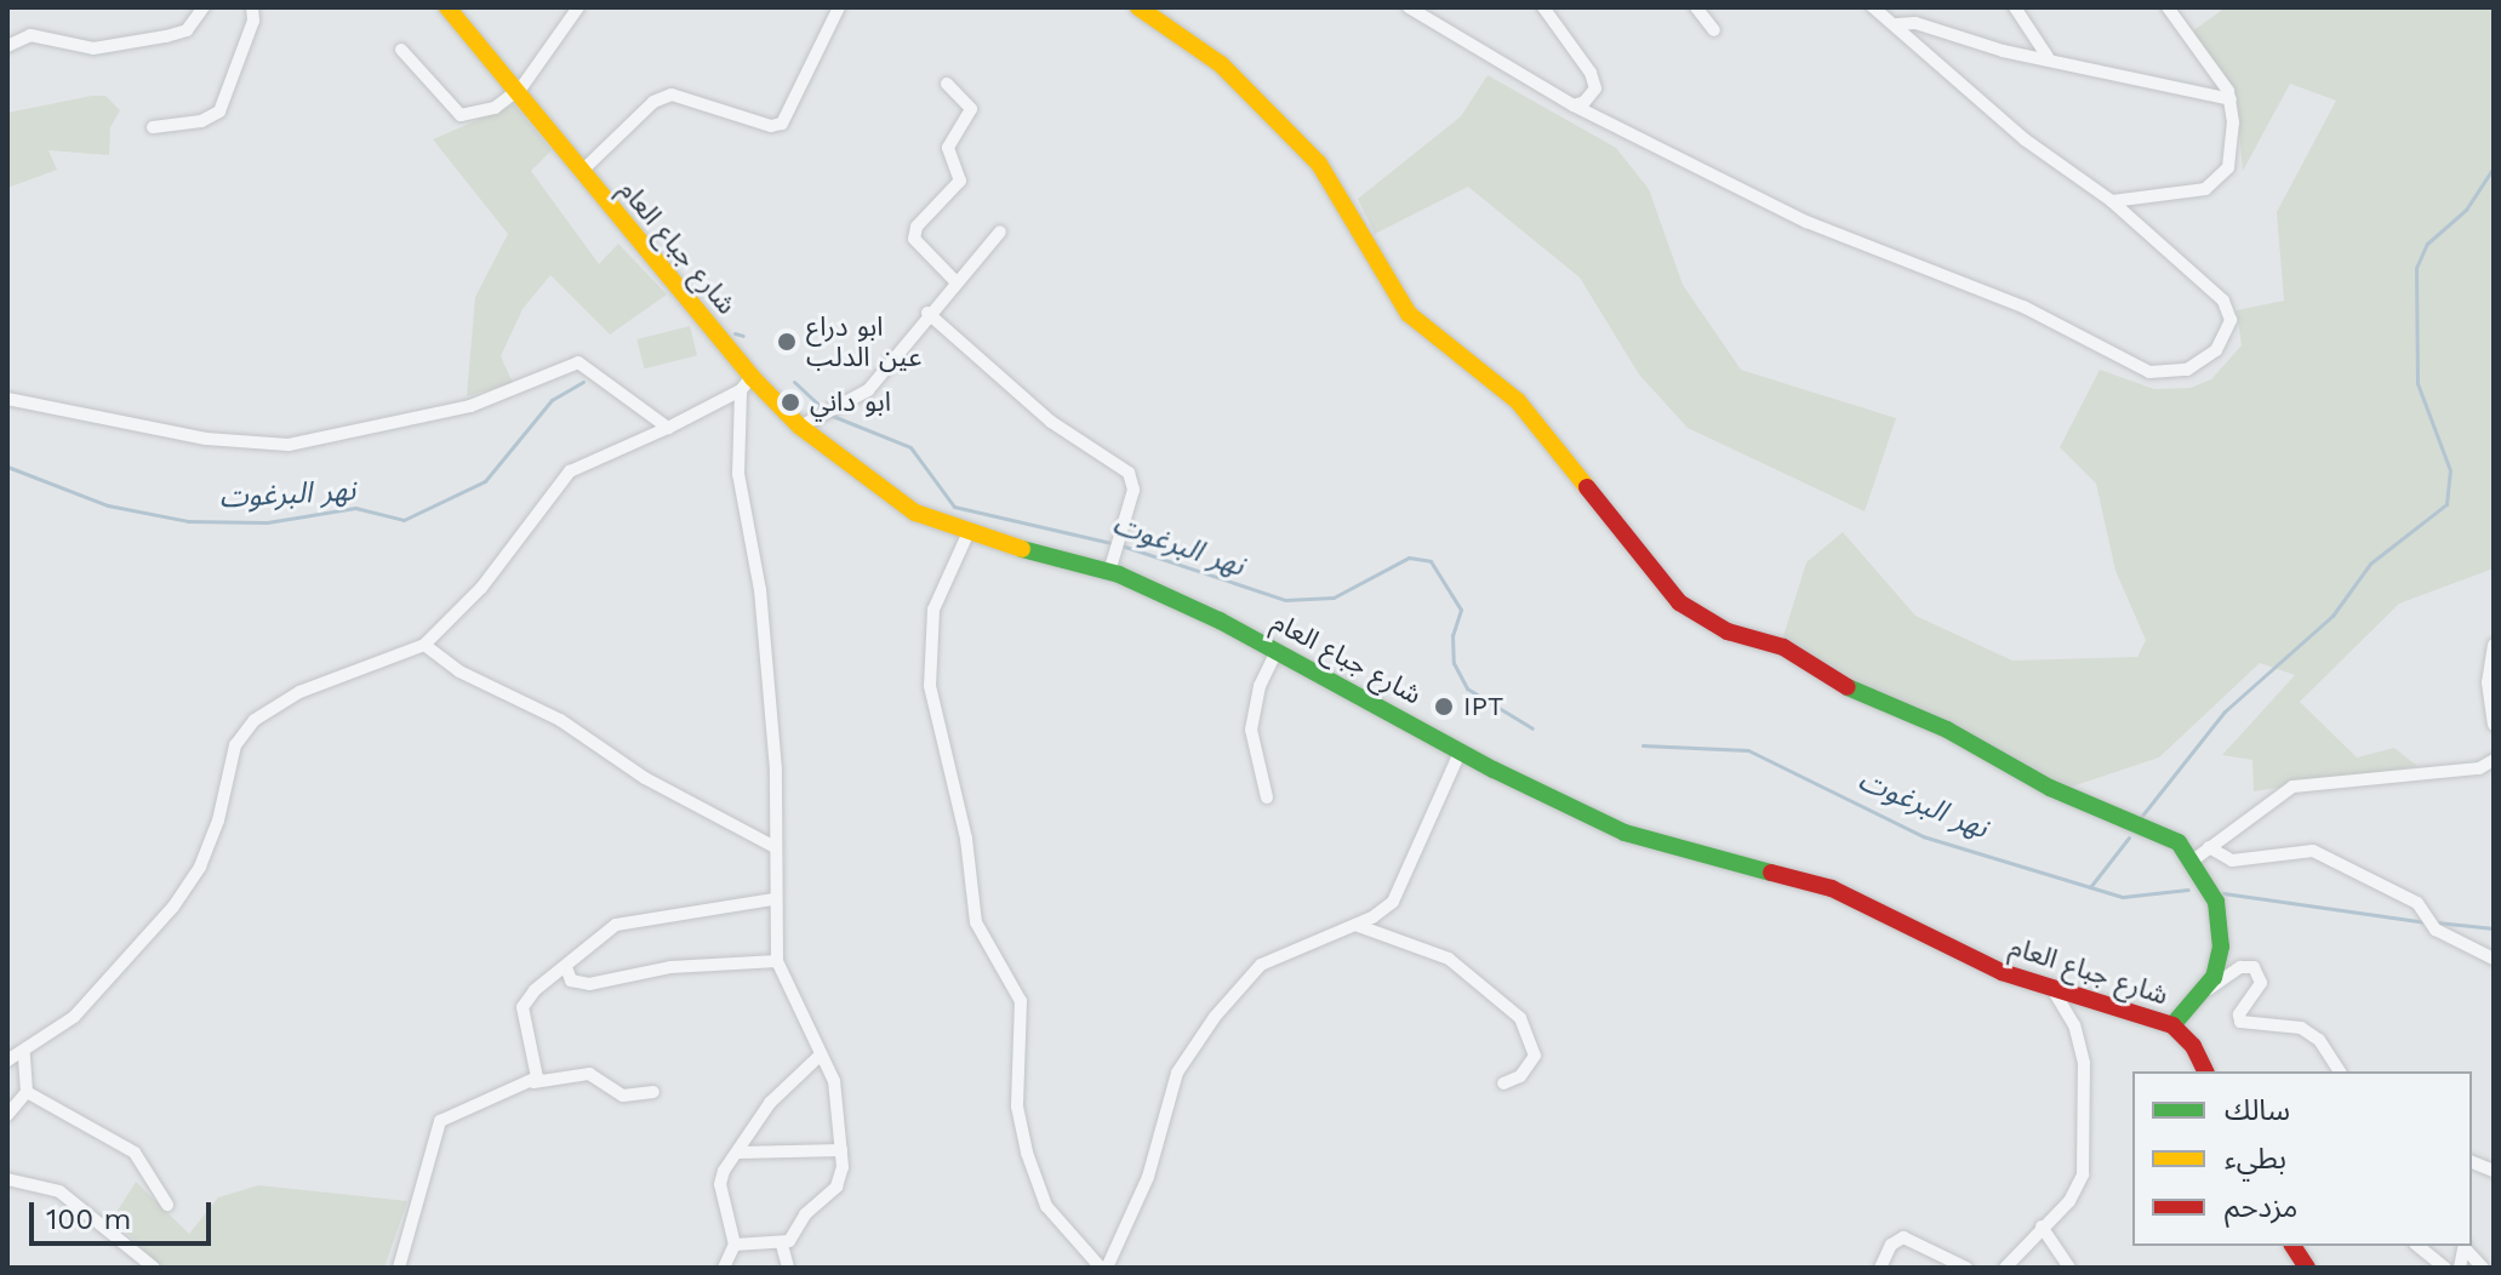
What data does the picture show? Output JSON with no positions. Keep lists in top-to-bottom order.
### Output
{
  "streets": {
    "main road": ["شارع جباع العام"]
  },
  "water": ["نهر البرغوت"],
  "places": ["ابو دراع عين الدلب", "ابو داني", "IPT"],
  "legend": ["سالك", "بطيء", "مزدحم"],
  "scale_bar": "100 m"
}
